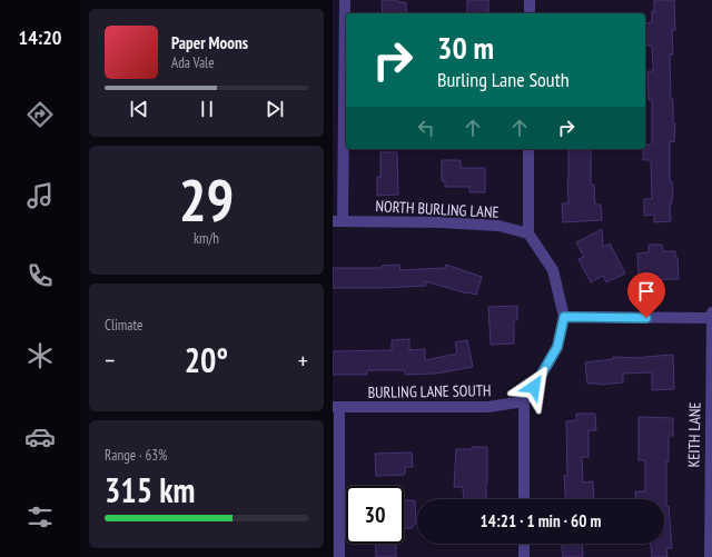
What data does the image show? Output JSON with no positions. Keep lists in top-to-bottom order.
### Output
{
  "streets": {
    "street": ["NORTH BURLING LANE", "BURLING LANE SOUTH", "KEITH LANE"]
  },
  "page": {
    "tabs": "14:20",
    "turn": ["30 m", "Burling Lane South"],
    "song": ["Paper Moons", "Ada Vale"],
    "tile": [
      ["29", "km/h"],
      "Climate",
      ["Range · 63%", "315 km"]
    ],
    "heat": ["−", "20°", "+"],
    "limit": "30",
    "trip": "14:21 · 1 min · 60 m"
  }
}
